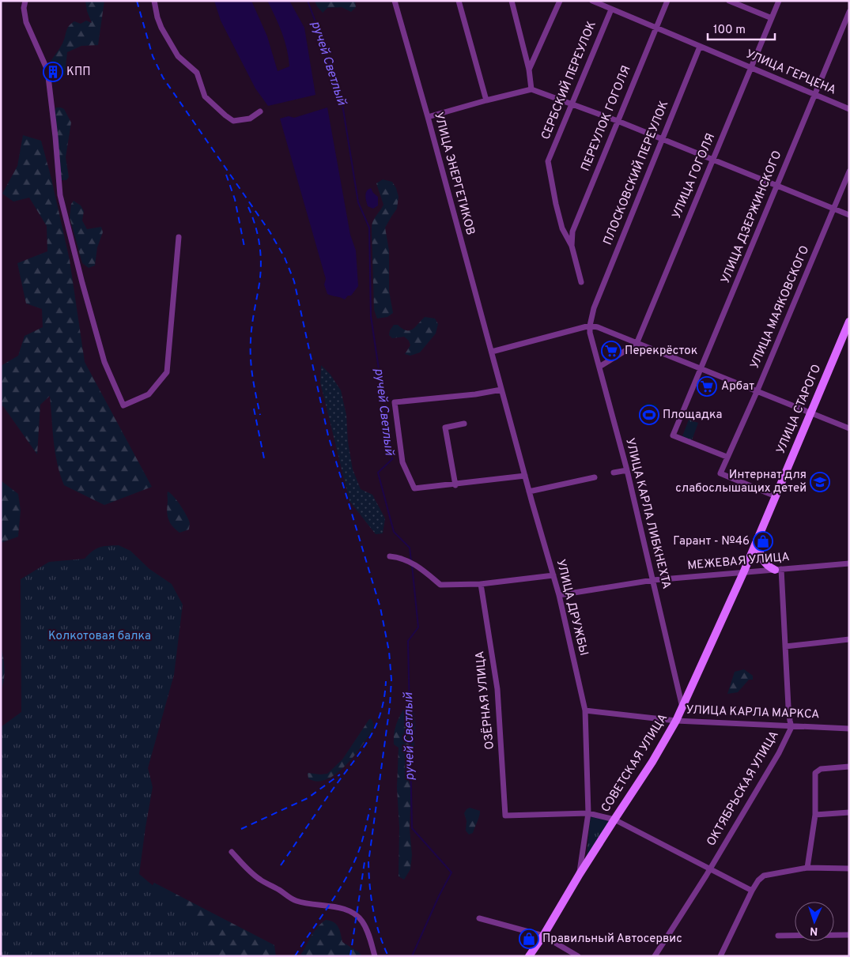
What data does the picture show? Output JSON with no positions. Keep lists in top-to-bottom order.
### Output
{
  "streets": {
    "street": [
      "УЛИЦА ГЕРЦЕНА",
      "СЕРБСКИЙ ПЕРЕУЛОК",
      "ПЕРЕУЛОК ГОГОЛЯ",
      "ПЛОСКОВСКИЙ ПЕРЕУЛОК",
      "УЛИЦА ЭНЕРГЕТИКОВ",
      "УЛИЦА ГОГОЛЯ",
      "УЛИЦА ДЗЕРЖИНСКОГО",
      "УЛИЦА МАЯКОВСКОГО",
      "УЛИЦА СТАРОГО",
      "УЛИЦА КАРЛА ЛИБКНЕХТА",
      "МЕЖЕВАЯ УЛИЦА",
      "УЛИЦА ДРУЖБЫ",
      "ОЗЁРНАЯ УЛИЦА",
      "УЛИЦА КАРЛА МАРКСА",
      "СОВЕТСКАЯ УЛИЦА",
      "ОКТЯБРЬСКАЯ УЛИЦА"
    ]
  },
  "crossings": [
    ["УЛИЦА ГЕРЦЕНА", "СЕРБСКИЙ ПЕРЕУЛОК"],
    ["УЛИЦА ГЕРЦЕНА", "ПЕРЕУЛОК ГОГОЛЯ"],
    ["УЛИЦА ГЕРЦЕНА", "ПЛОСКОВСКИЙ ПЕРЕУЛОК"],
    ["УЛИЦА ГЕРЦЕНА", "УЛИЦА ГОГОЛЯ"],
    ["УЛИЦА ГЕРЦЕНА", "УЛИЦА ДЗЕРЖИНСКОГО"],
    ["СЕРБСКИЙ ПЕРЕУЛОК", "ПЕРЕУЛОК ГОГОЛЯ"],
    ["ПЛОСКОВСКИЙ ПЕРЕУЛОК", "УЛИЦА КАРЛА ЛИБКНЕХТА"],
    ["УЛИЦА ЭНЕРГЕТИКОВ", "УЛИЦА ДРУЖБЫ"],
    ["УЛИЦА ДЗЕРЖИНСКОГО", "УЛИЦА МАЯКОВСКОГО"],
    ["УЛИЦА МАЯКОВСКОГО", "УЛИЦА СТАРОГО"],
    ["УЛИЦА СТАРОГО", "МЕЖЕВАЯ УЛИЦА"],
    ["УЛИЦА СТАРОГО", "СОВЕТСКАЯ УЛИЦА"],
    ["УЛИЦА КАРЛА ЛИБКНЕХТА", "МЕЖЕВАЯ УЛИЦА"],
    ["УЛИЦА КАРЛА ЛИБКНЕХТА", "СОВЕТСКАЯ УЛИЦА"],
    ["МЕЖЕВАЯ УЛИЦА", "УЛИЦА ДРУЖБЫ"],
    ["МЕЖЕВАЯ УЛИЦА", "СОВЕТСКАЯ УЛИЦА"],
    ["МЕЖЕВАЯ УЛИЦА", "ОКТЯБРЬСКАЯ УЛИЦА"],
    ["УЛИЦА ДРУЖБЫ", "ОЗЁРНАЯ УЛИЦА"],
    ["УЛИЦА ДРУЖБЫ", "УЛИЦА КАРЛА МАРКСА"],
    ["УЛИЦА ДРУЖБЫ", "СОВЕТСКАЯ УЛИЦА"],
    ["УЛИЦА КАРЛА МАРКСА", "СОВЕТСКАЯ УЛИЦА"],
    ["УЛИЦА КАРЛА МАРКСА", "ОКТЯБРЬСКАЯ УЛИЦА"]
  ],
  "water": ["ручей Светлый"],
  "parks": ["Колкотовая балка"],
  "places": {
    "building": ["КПП"],
    "supermarket": ["Перекрёсток", "Арбат"],
    "sports": ["Площадка"],
    "school or university": ["Интернат для слабослышащих детей"],
    "shop": ["Гарант - №46", "Правильный Автосервис"]
  },
  "scale_bar": "100 m",
  "north": "bottom"
}
